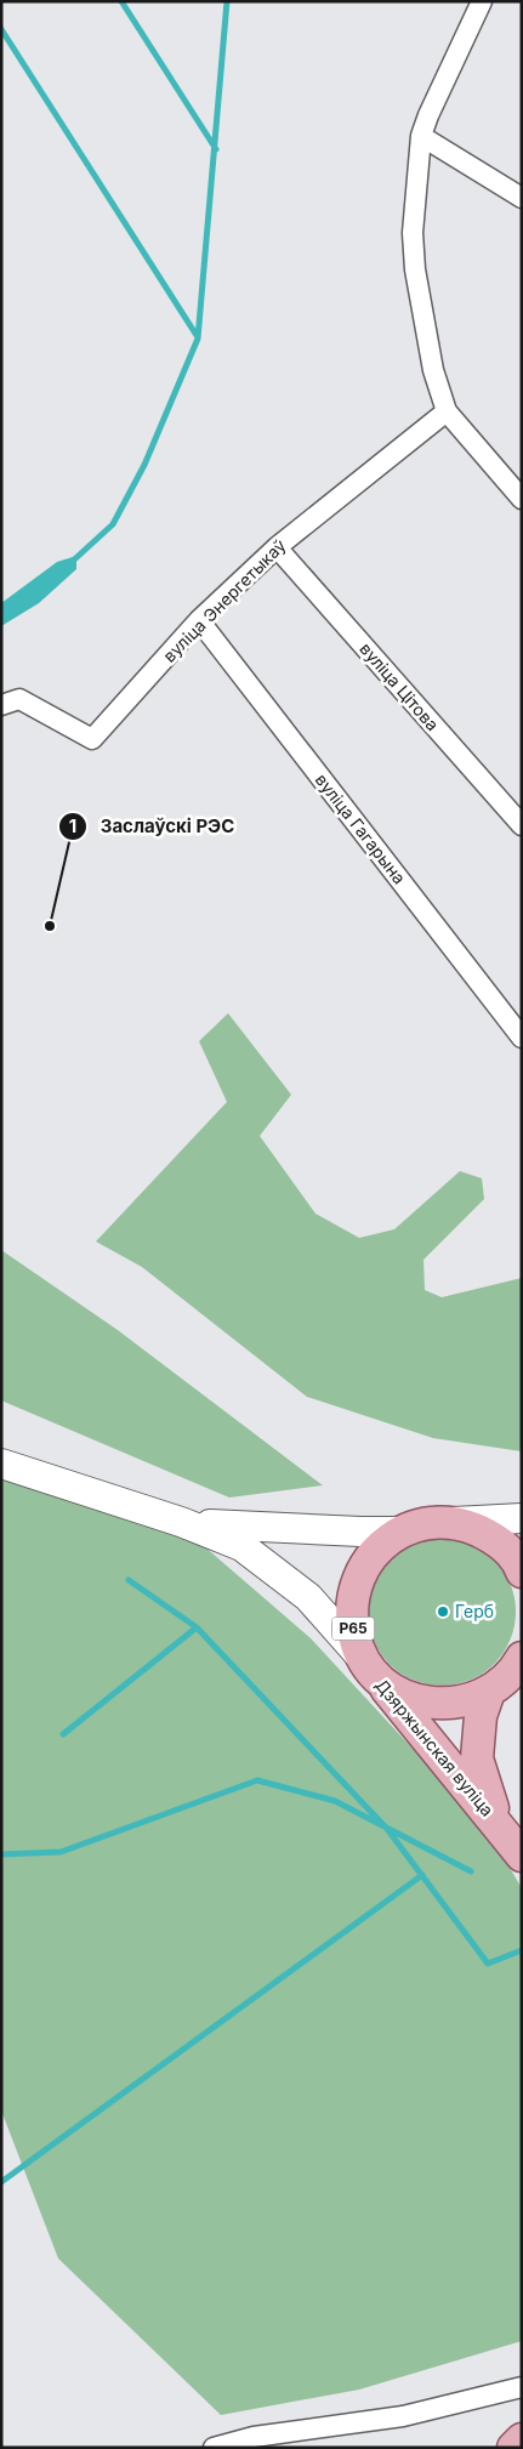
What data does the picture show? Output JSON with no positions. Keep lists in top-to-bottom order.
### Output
{
  "streets": {
    "main road": ["Р65", "Дзяржынская вуліца"],
    "street": ["вуліца Энергетыкаў", "вуліца Цітова", "вуліца Гагарына"]
  },
  "crossings": [
    ["вуліца Энергетыкаў", "вуліца Цітова"],
    ["вуліца Энергетыкаў", "вуліца Гагарына"],
    ["Р65", "Дзяржынская вуліца"]
  ],
  "places": ["Заслаўскі РЭС", "Герб"]
}
